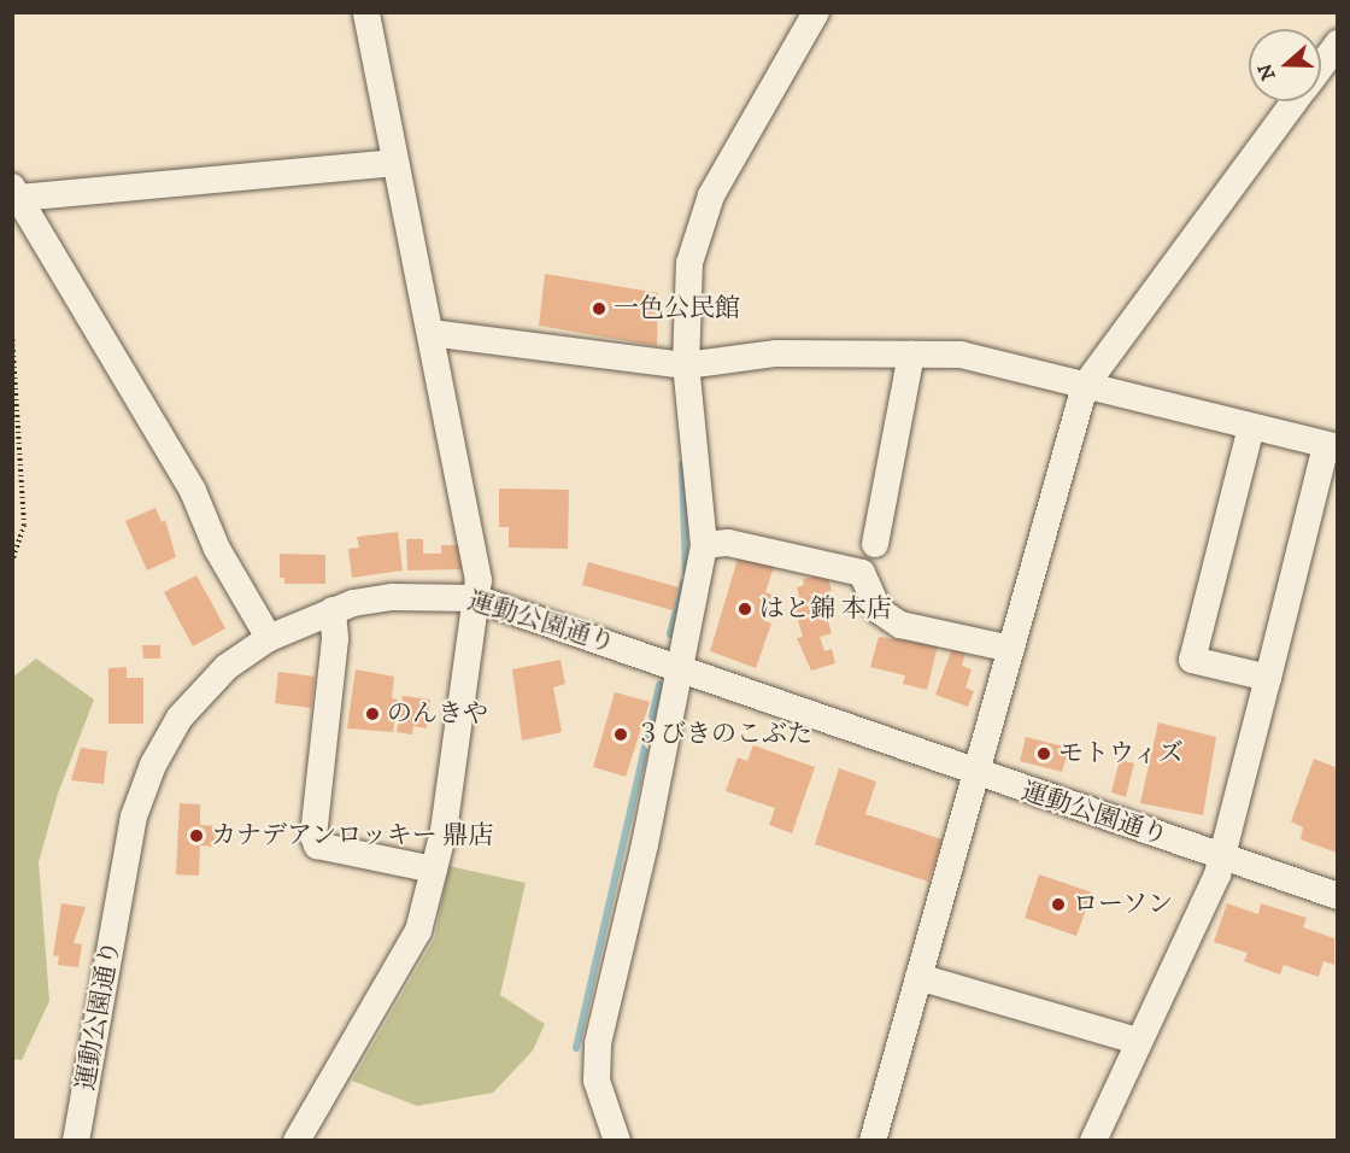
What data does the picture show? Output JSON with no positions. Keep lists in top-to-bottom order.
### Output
{
  "streets": {
    "street": ["運動公園通り"]
  },
  "places": [
    "一色公民館",
    "はと錦 本店",
    "のんきや",
    "３びきのこぶた",
    "モトウィズ",
    "カナデアンロッキー 鼎店",
    "ローソン"
  ],
  "north": "left"
}
